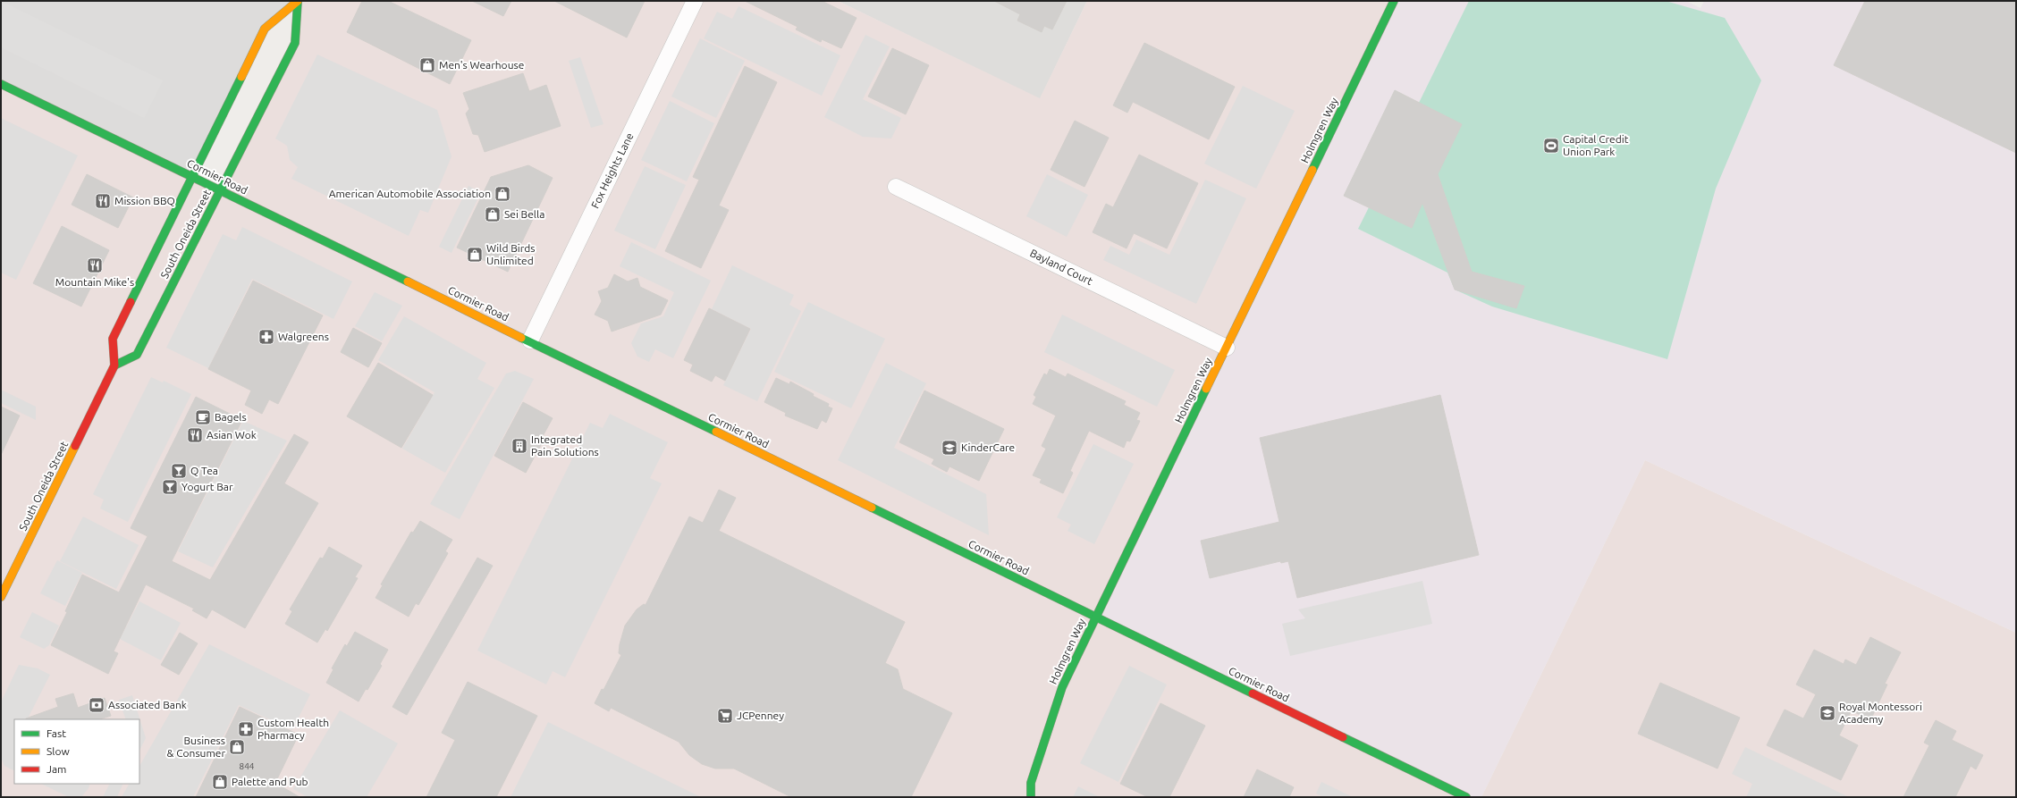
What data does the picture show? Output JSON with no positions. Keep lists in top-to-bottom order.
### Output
{
  "streets": {
    "street": [
      "Holmgren Way",
      "Fox Heights Lane",
      "Cormier Road",
      "South Oneida Street",
      "Bayland Court"
    ]
  },
  "crossings": [
    ["Holmgren Way", "Cormier Road"],
    ["Holmgren Way", "Bayland Court"],
    ["Fox Heights Lane", "Cormier Road"],
    ["Cormier Road", "South Oneida Street"]
  ],
  "places": {
    "shop": [
      "Men's Wearhouse",
      "American Automobile Association",
      "Sei Bella",
      "Wild Birds Unlimited",
      "Business & Consumer",
      "Palette and Pub"
    ],
    "sports": ["Capital Credit Union Park"],
    "restaurant": ["Mission BBQ", "Mountain Mike's", "Asian Wok"],
    "pharmacy": ["Walgreens", "Custom Health Pharmacy"],
    "cafe": ["Bagels"],
    "building": ["Integrated Pain Solutions"],
    "school or university": ["KinderCare", "Royal Montessori Academy"],
    "bar": ["Q Tea", "Yogurt Bar"],
    "bank": ["Associated Bank"],
    "supermarket": ["JCPenney"]
  },
  "house_numbers": ["844"],
  "legend": ["Fast", "Slow", "Jam"]
}
